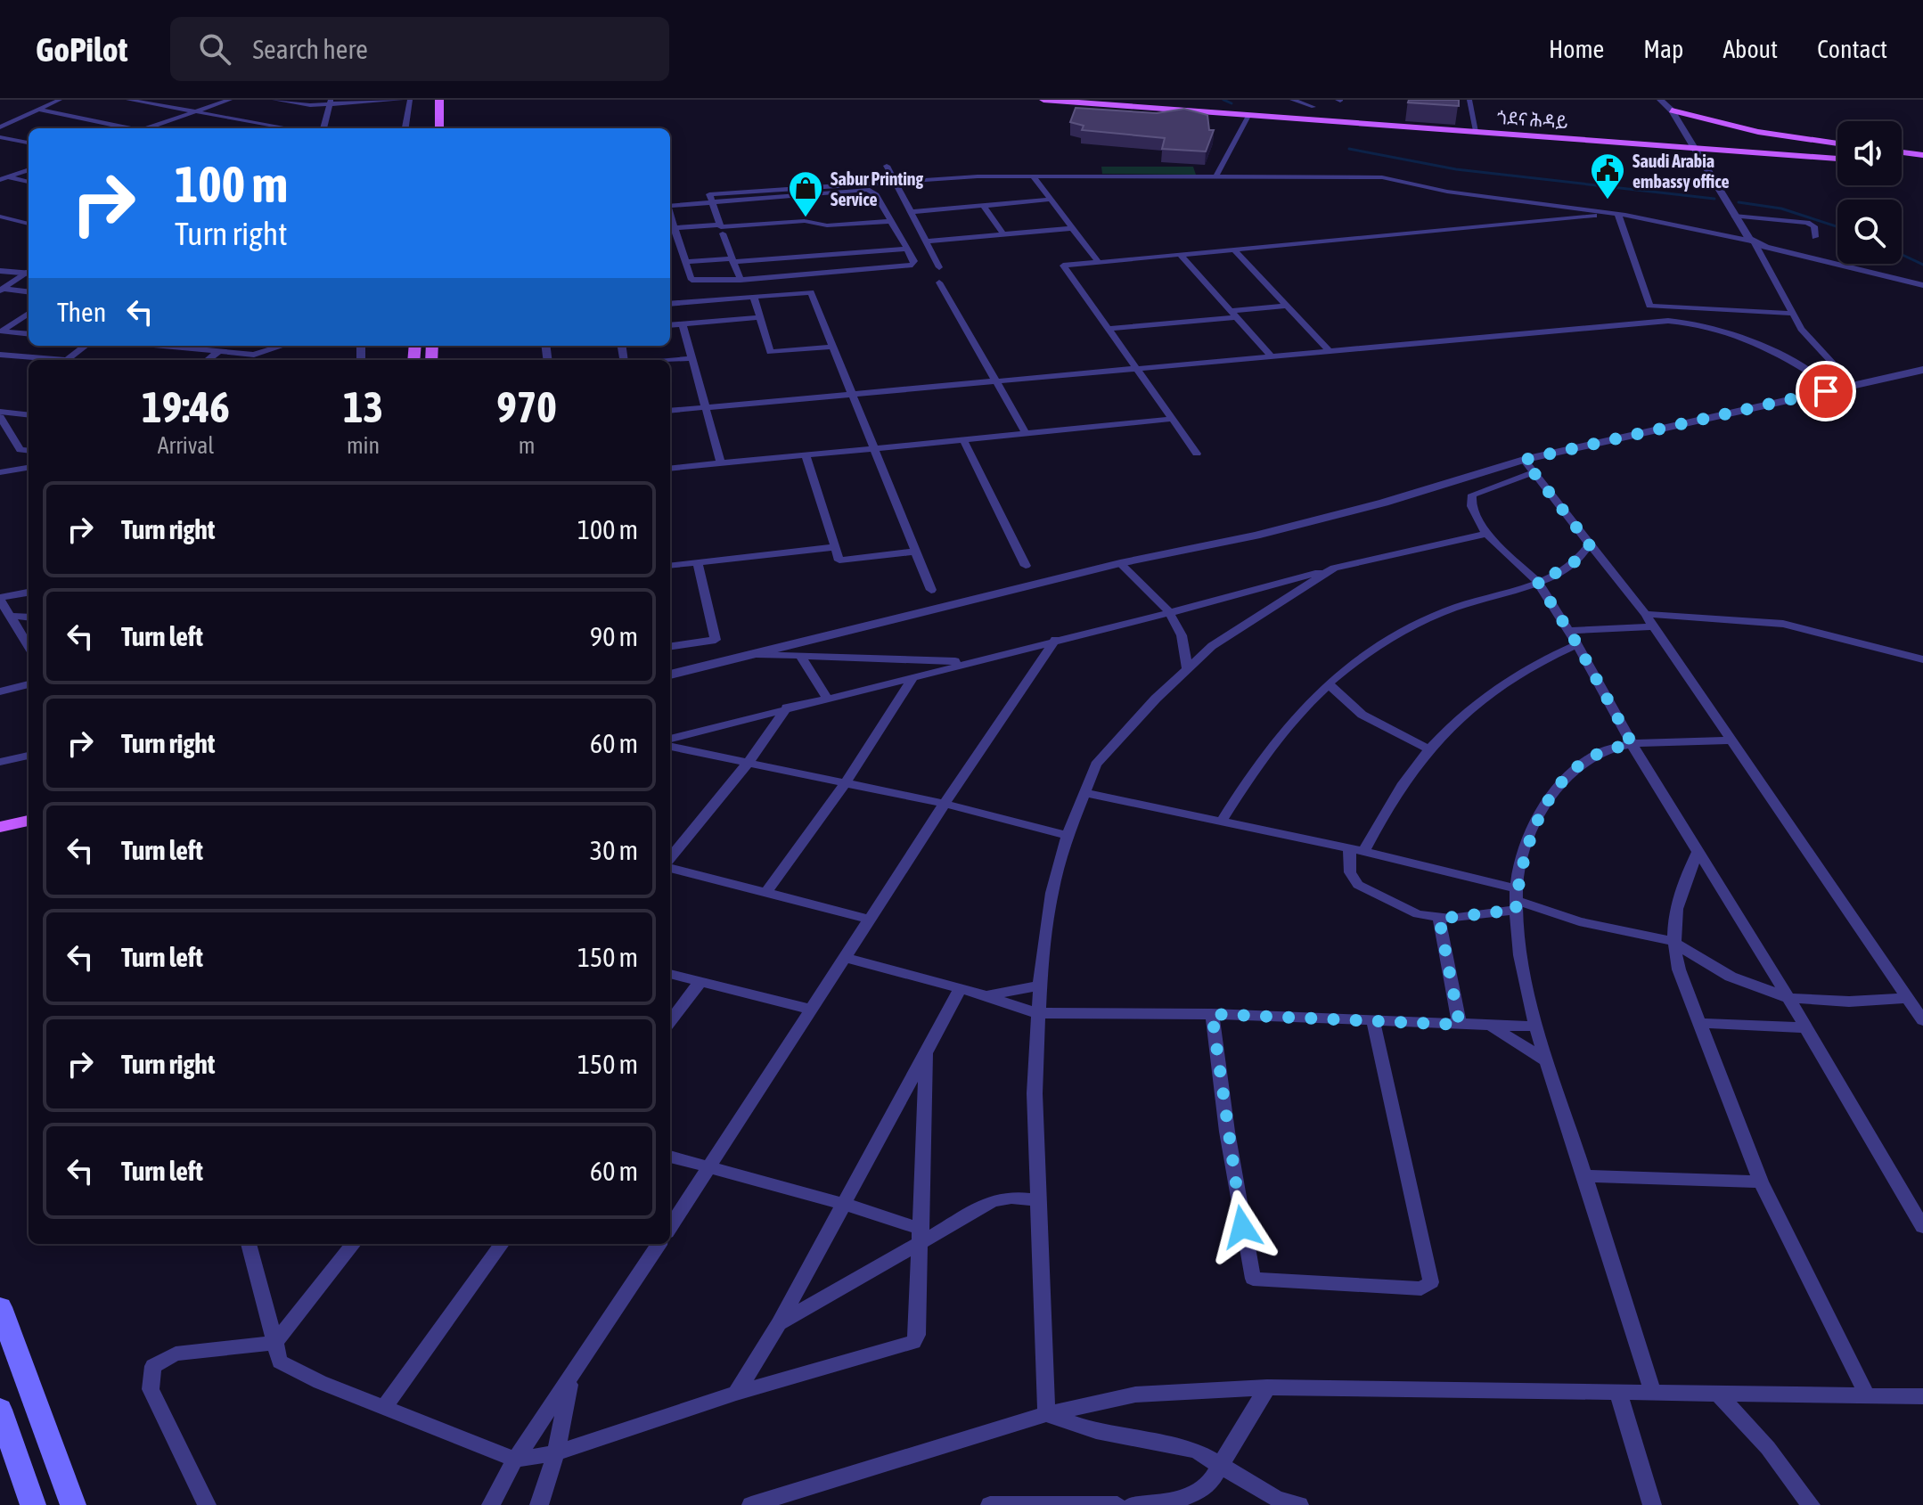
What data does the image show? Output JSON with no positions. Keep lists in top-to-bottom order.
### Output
{
  "streets": {
    "main road": ["ጎደና ሕዳይ"]
  },
  "places": {
    "public building": ["Saudi Arabia embassy office"],
    "shop": ["Sabur Printing Service"]
  },
  "page": {
    "header": "GoPilot",
    "search": "Search here",
    "nav": [
      "Home",
      "Map",
      "About",
      "Contact"
    ],
    "turn": ["100 m", "Turn right"],
    "then": "Then",
    "eta": [
      "19:46",
      "Arrival",
      "13",
      "min",
      "970",
      "m"
    ],
    "list": [
      {
        "name": "Turn right",
        "value": "100 m"
      },
      {
        "name": "Turn left",
        "value": "90 m"
      },
      {
        "name": "Turn right",
        "value": "60 m"
      },
      {
        "name": "Turn left",
        "value": "30 m"
      },
      {
        "name": "Turn left",
        "value": "150 m"
      },
      {
        "name": "Turn right",
        "value": "150 m"
      },
      {
        "name": "Turn left",
        "value": "60 m"
      }
    ]
  }
}
